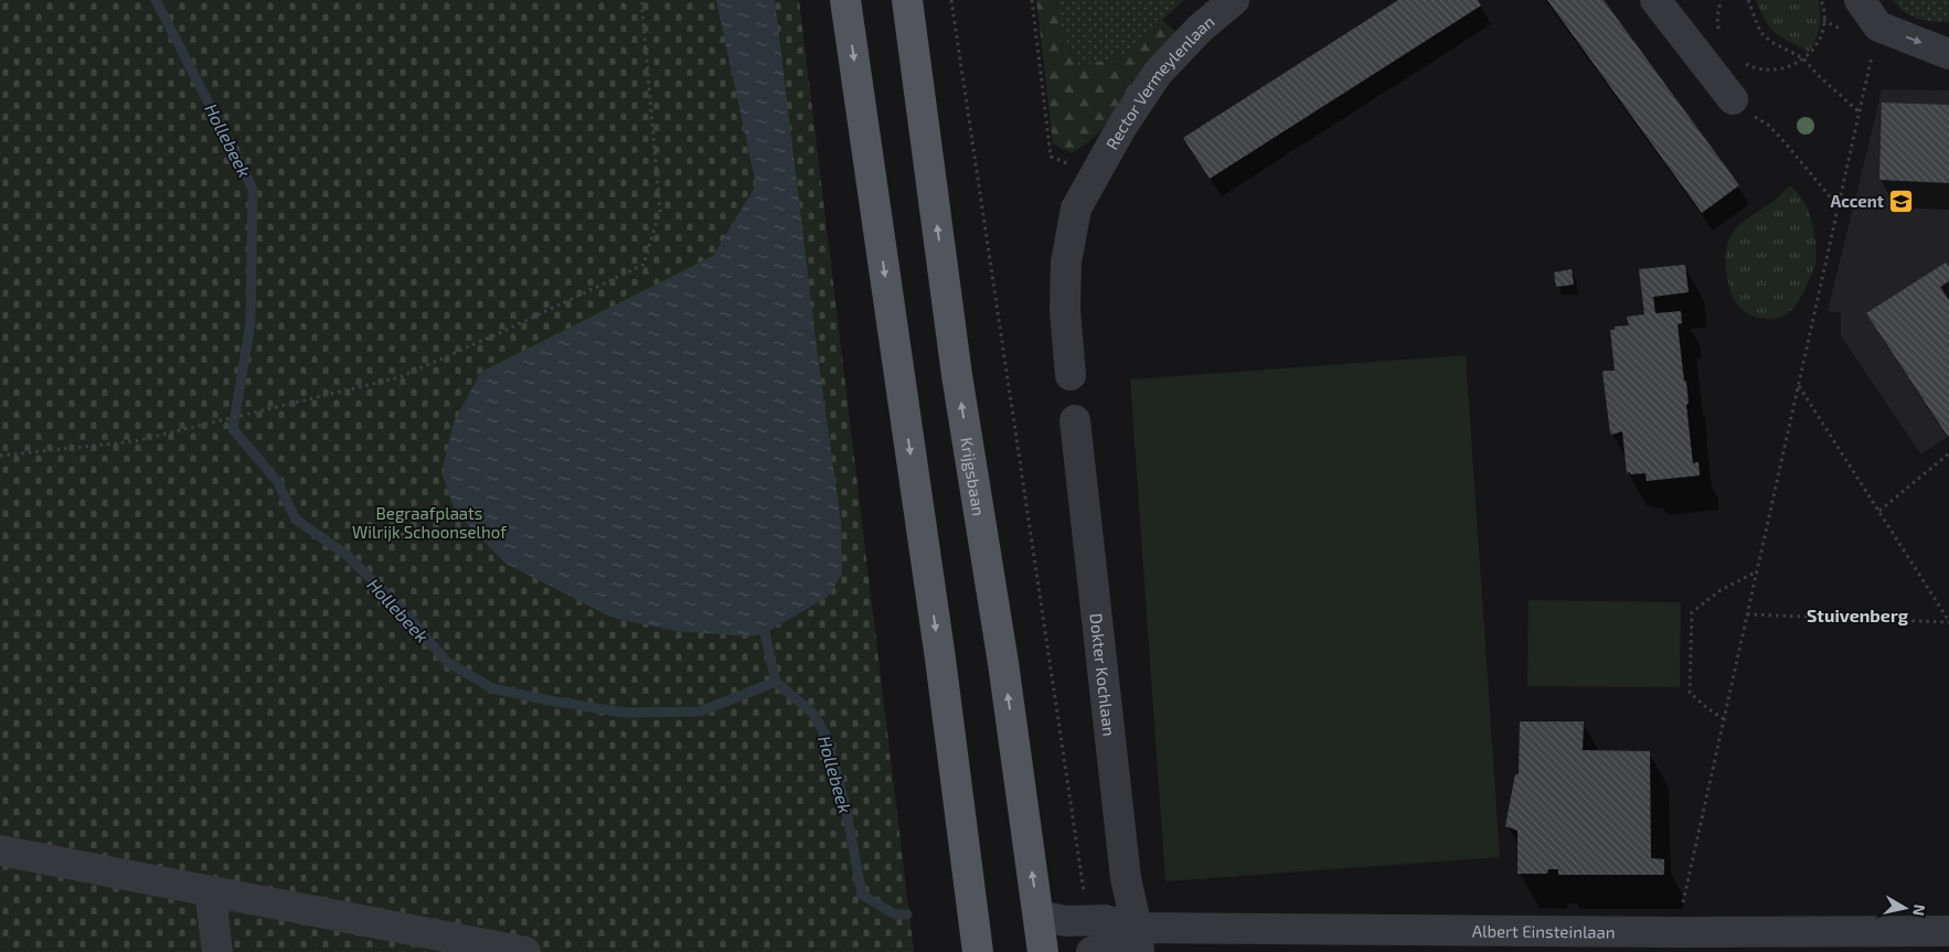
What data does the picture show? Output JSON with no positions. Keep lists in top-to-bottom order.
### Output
{
  "streets": {
    "main road": ["Krijgsbaan"],
    "street": ["Rector Vermeylenlaan", "Dokter Kochlaan", "Albert Einsteinlaan"]
  },
  "crossings": [
    ["Krijgsbaan", "Albert Einsteinlaan"],
    ["Dokter Kochlaan", "Albert Einsteinlaan"]
  ],
  "districts": ["Stuivenberg"],
  "water": ["Hollebeek"],
  "parks": ["Begraafplaats Wilrijk Schoonselhof"],
  "places": {
    "school or university": ["Accent"]
  },
  "north": "right"
}
